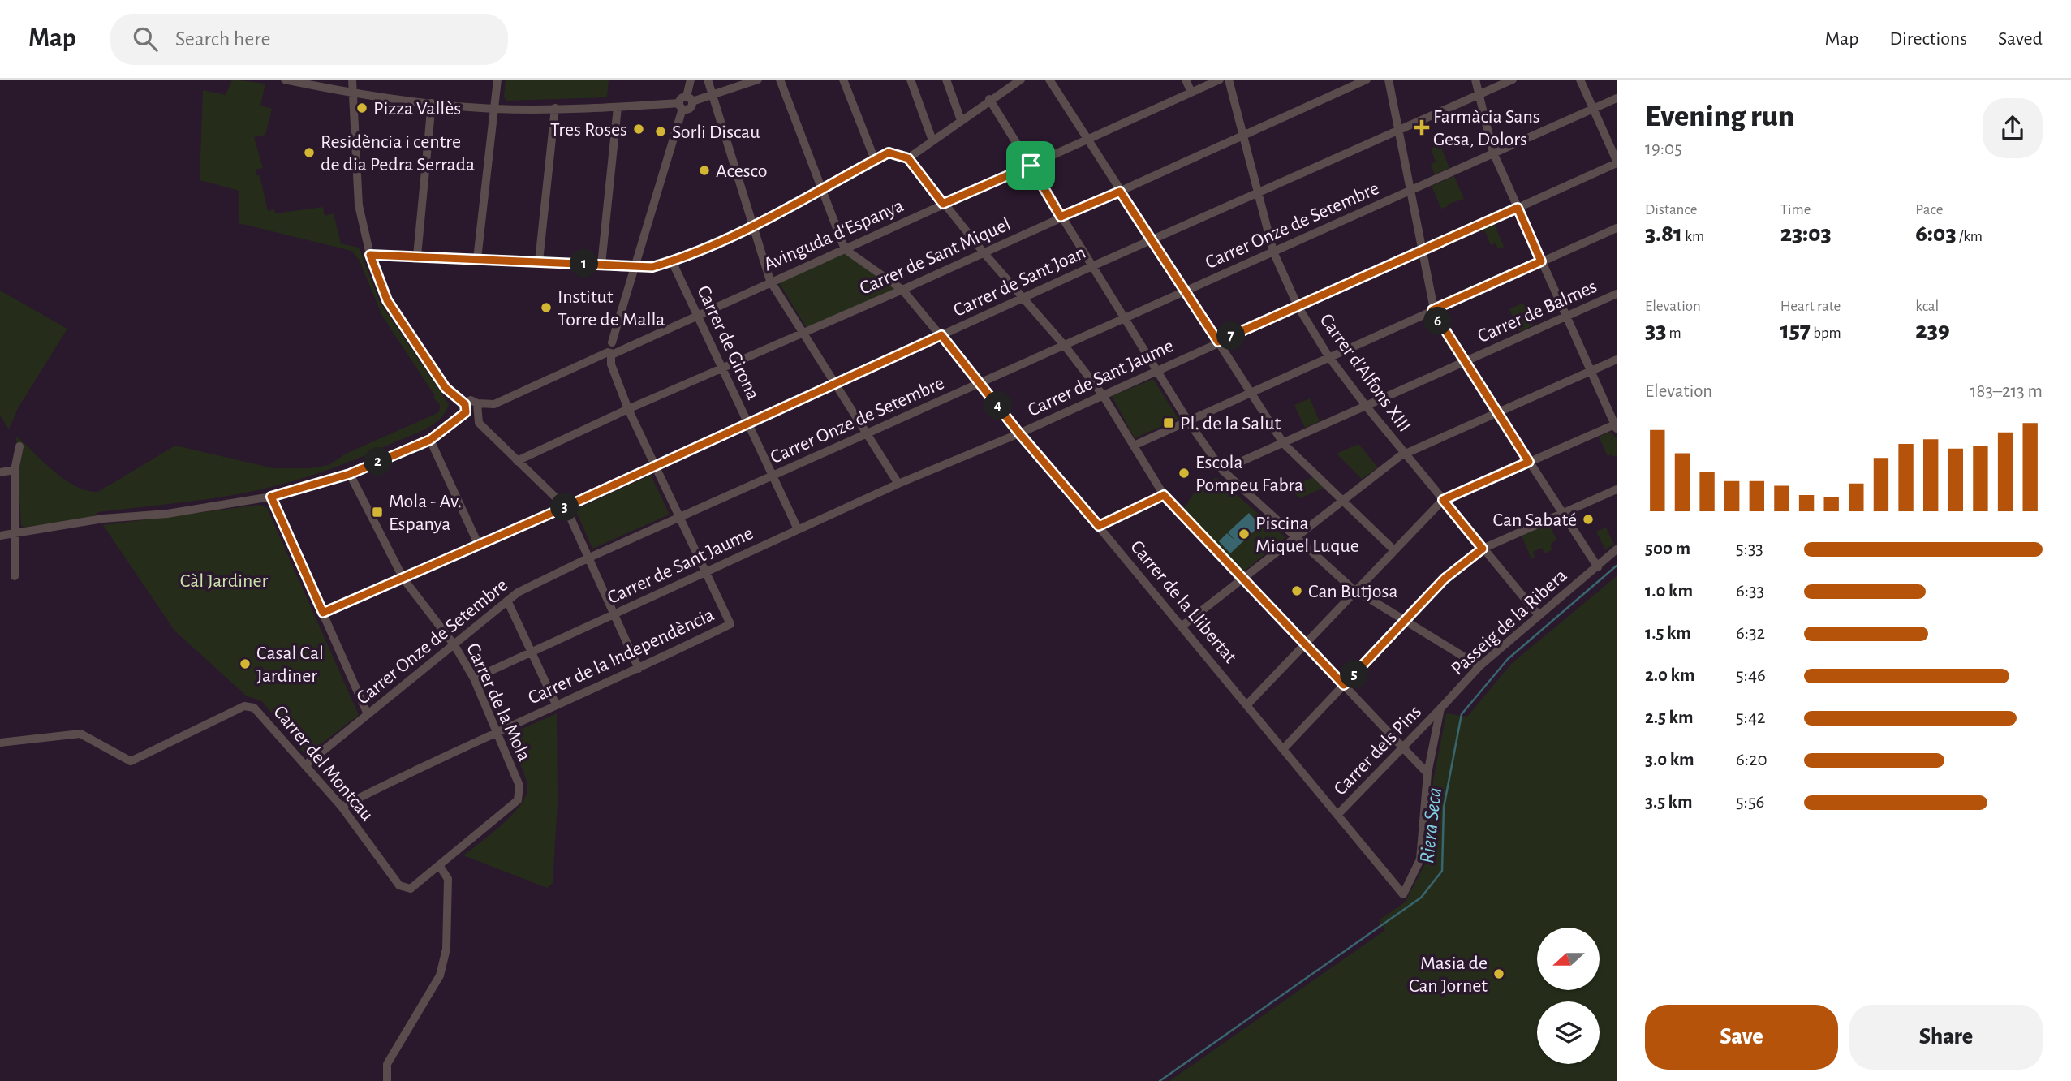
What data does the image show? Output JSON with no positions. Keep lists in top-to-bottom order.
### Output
{
  "streets": {
    "street": [
      "Carrer Onze de Setembre",
      "Avinguda d'Espanya",
      "Carrer de Sant Miquel",
      "Carrer de Sant Joan",
      "Carrer de Balmes",
      "Carrer de Girona",
      "Carrer d'Alfons XIII",
      "Carrer de Sant Jaume",
      "Carrer de la Llibertat",
      "Passeig de la Ribera",
      "Carrer de la Independència",
      "Carrer de la Mola",
      "Carrer dels Pins",
      "Carrer del Montcau"
    ]
  },
  "crossings": [
    ["Carrer Onze de Setembre", "Carrer de Girona"],
    ["Carrer Onze de Setembre", "Carrer d'Alfons XIII"],
    ["Carrer Onze de Setembre", "Carrer de la Llibertat"],
    ["Carrer Onze de Setembre", "Carrer de la Mola"],
    ["Carrer Onze de Setembre", "Carrer del Montcau"],
    ["Avinguda d'Espanya", "Carrer de Girona"],
    ["Avinguda d'Espanya", "Carrer de la Llibertat"],
    ["Carrer de Sant Miquel", "Carrer de Girona"],
    ["Carrer de Sant Miquel", "Carrer d'Alfons XIII"],
    ["Carrer de Sant Miquel", "Carrer de la Llibertat"],
    ["Carrer de Sant Joan", "Carrer de Girona"],
    ["Carrer de Sant Joan", "Carrer d'Alfons XIII"],
    ["Carrer de Sant Joan", "Carrer de la Llibertat"],
    ["Carrer de Sant Joan", "Carrer de la Mola"],
    ["Carrer de Balmes", "Carrer d'Alfons XIII"],
    ["Carrer de Girona", "Carrer de Sant Jaume"],
    ["Carrer d'Alfons XIII", "Carrer de Sant Jaume"],
    ["Carrer d'Alfons XIII", "Passeig de la Ribera"],
    ["Carrer de Sant Jaume", "Carrer de la Llibertat"],
    ["Carrer de Sant Jaume", "Carrer de la Independència"],
    ["Carrer de Sant Jaume", "Carrer de la Mola"],
    ["Carrer de la Llibertat", "Carrer dels Pins"],
    ["Passeig de la Ribera", "Carrer dels Pins"],
    ["Carrer de la Independència", "Carrer de la Mola"],
    ["Carrer de la Independència", "Carrer del Montcau"],
    ["Carrer de la Mola", "Carrer del Montcau"]
  ],
  "water": ["Riera Seca"],
  "parks": ["Càl Jardiner"],
  "places": {
    "other": [
      "Pizza Vallès",
      "Tres Roses",
      "Sorli Discau",
      "Residència i centre de dia Pedra Serrada",
      "Acesco",
      "Institut Torre de Malla",
      "Escola Pompeu Fabra",
      "Can Sabaté",
      "Piscina Miquel Luque",
      "Can Butjosa",
      "Casal Cal Jardiner",
      "Masia de Can Jornet"
    ],
    "health": ["Farmàcia Sans Gesa, Dolors"],
    "transit": ["Pl. de la Salut", "Mola - Av. Espanya"]
  },
  "north": "left",
  "page": {
    "header": "Map",
    "search": "Search here",
    "nav": ["Map", "Directions", "Saved"],
    "heading": ["Evening run", "19:05"],
    "stats": [
      ["Distance", "3.81 km"],
      ["Time", "23:03"],
      ["Pace", "6:03 /km"],
      ["Elevation", "33 m"],
      ["Heart rate", "157 bpm"],
      ["kcal", "239"]
    ],
    "pins": [
      "1",
      "6",
      "7",
      "4",
      "2",
      "3",
      "5"
    ],
    "chart": ["Elevation", "183–213 m"],
    "list": [
      {
        "name": "500 m",
        "note": "5:33"
      },
      {
        "name": "1.0 km",
        "note": "6:33"
      },
      {
        "name": "1.5 km",
        "note": "6:32"
      },
      {
        "name": "2.0 km",
        "note": "5:46"
      },
      {
        "name": "2.5 km",
        "note": "5:42"
      },
      {
        "name": "3.0 km",
        "note": "6:20"
      },
      {
        "name": "3.5 km",
        "note": "5:56"
      }
    ],
    "buttons": ["Save", "Share"]
  }
}
